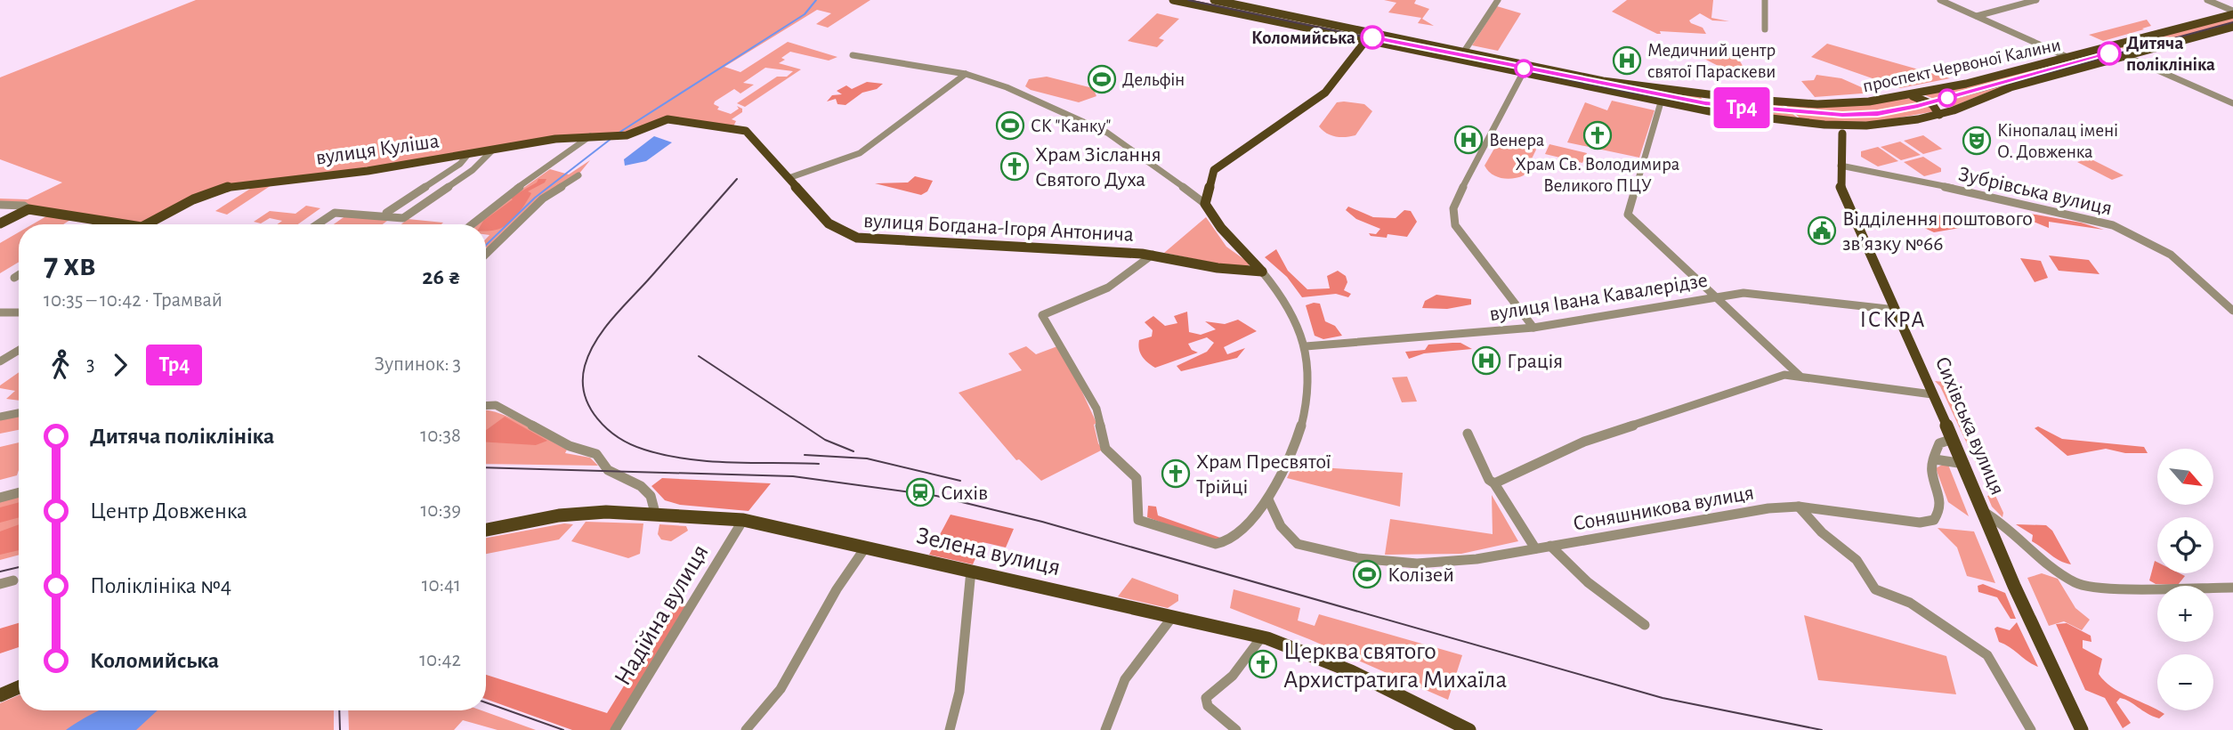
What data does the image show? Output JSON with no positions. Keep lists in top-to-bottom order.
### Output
{
  "streets": {
    "main road": [
      "проспект Червоної Калини",
      "вулиця Куліша",
      "вулиця Богдана-Ігоря Антонича",
      "Сихівська вулиця",
      "Зелена вулиця"
    ],
    "street": [
      "Зубрівська вулиця",
      "вулиця Івана Кавалерідзе",
      "Соняшникова вулиця",
      "Надійна вулиця"
    ]
  },
  "crossings": [
    ["вулиця Куліша", "вулиця Богдана-Ігоря Антонича"],
    ["Зубрівська вулиця", "Сихівська вулиця"],
    ["вулиця Івана Кавалерідзе", "Сихівська вулиця"],
    ["Зелена вулиця", "Надійна вулиця"]
  ],
  "districts": ["ІСКРА"],
  "places": {
    "other": ["Коломийська", "Дитяча поліклініка"],
    "hospital": ["Медичний центр святої Параскеви", "Венера", "Грація"],
    "sports": ["Дельфін", "СК \"Канку\"", "Колізей"],
    "church": [
      "Храм Св. Володимира Великого ПЦУ",
      "Храм Зіслання Святого Духа",
      "Храм Пресвятої Трійці",
      "Церква святого Архистратига Михаїла"
    ],
    "theatre": ["Кінопалац імені О. Довженка"],
    "public building": ["Відділення поштового зв’язку №66"],
    "station": ["Сихів"]
  },
  "lines": ["tram line Тр4"],
  "north": "bottom right",
  "page": {
    "on_map": "Тр4",
    "heading": ["7 хв", "10:35 – 10:42 · Трамвай", "26 ₴"],
    "legs": ["3", "Тр4", "Зупинок: 3"],
    "list": [
      {
        "name": "Дитяча поліклініка",
        "value": "10:38"
      },
      {
        "name": "Центр Довженка",
        "value": "10:39"
      },
      {
        "name": "Поліклініка №4",
        "value": "10:41"
      },
      {
        "name": "Коломийська",
        "value": "10:42"
      }
    ],
    "map_buttons": ["+", "−"]
  }
}
